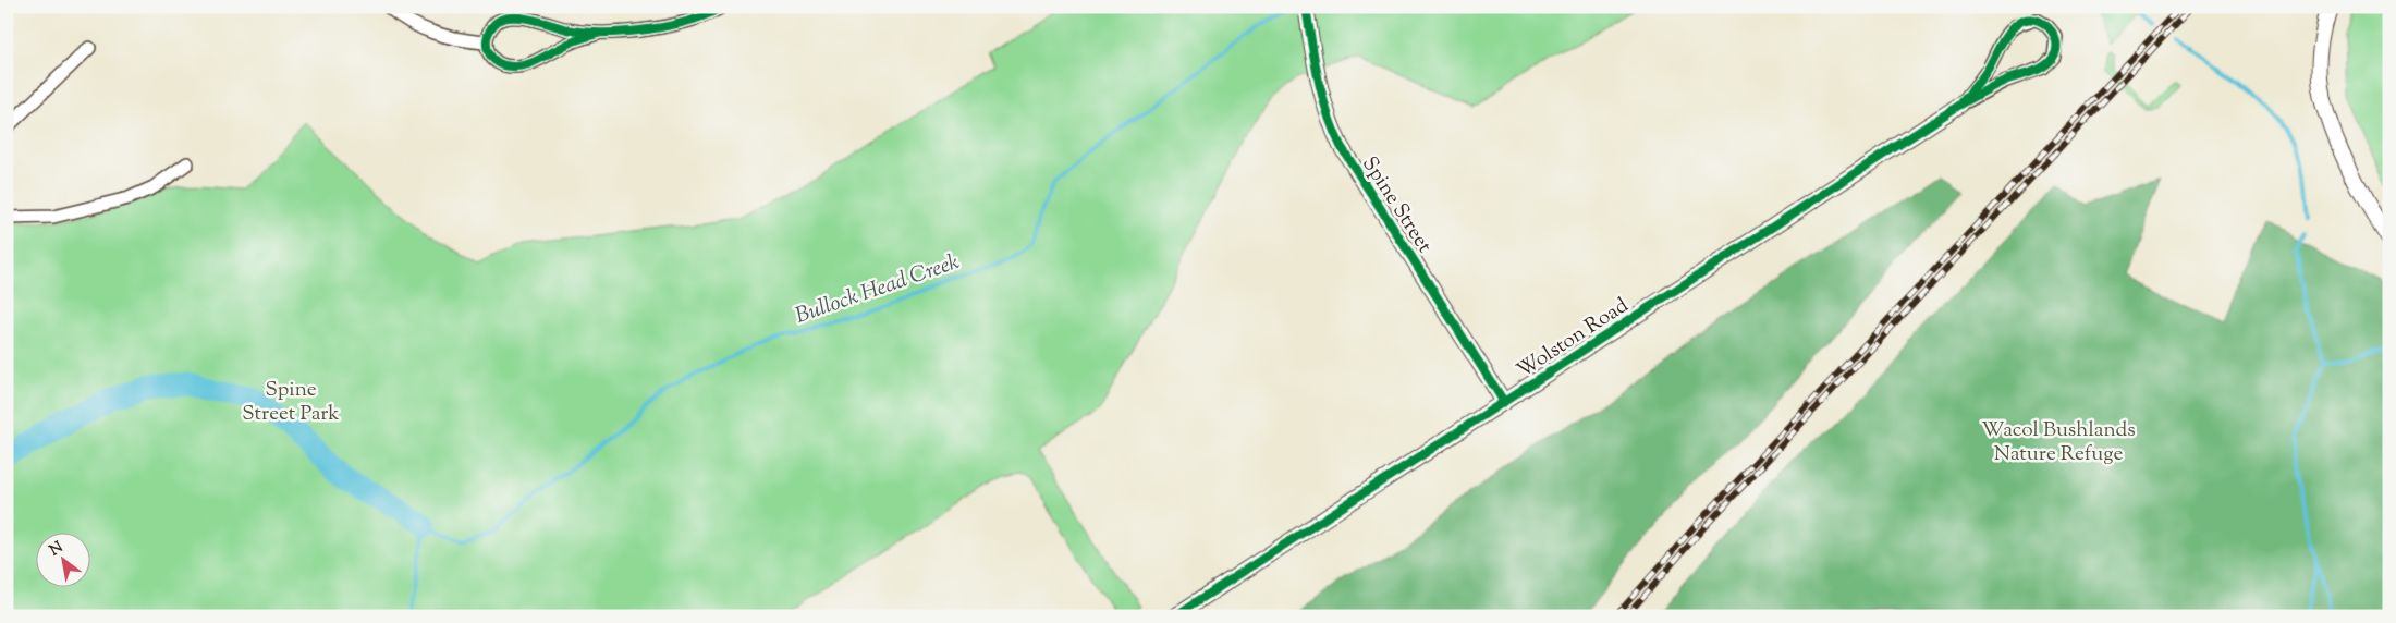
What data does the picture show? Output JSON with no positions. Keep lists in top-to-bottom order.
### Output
{
  "streets": {
    "street": ["Spine Street", "Wolston Road"]
  },
  "crossings": [
    ["Spine Street", "Wolston Road"]
  ],
  "water": ["Bullock Head Creek"],
  "parks": ["Spine Street Park", "Wacol Bushlands Nature Refuge"],
  "north": "top left"
}
